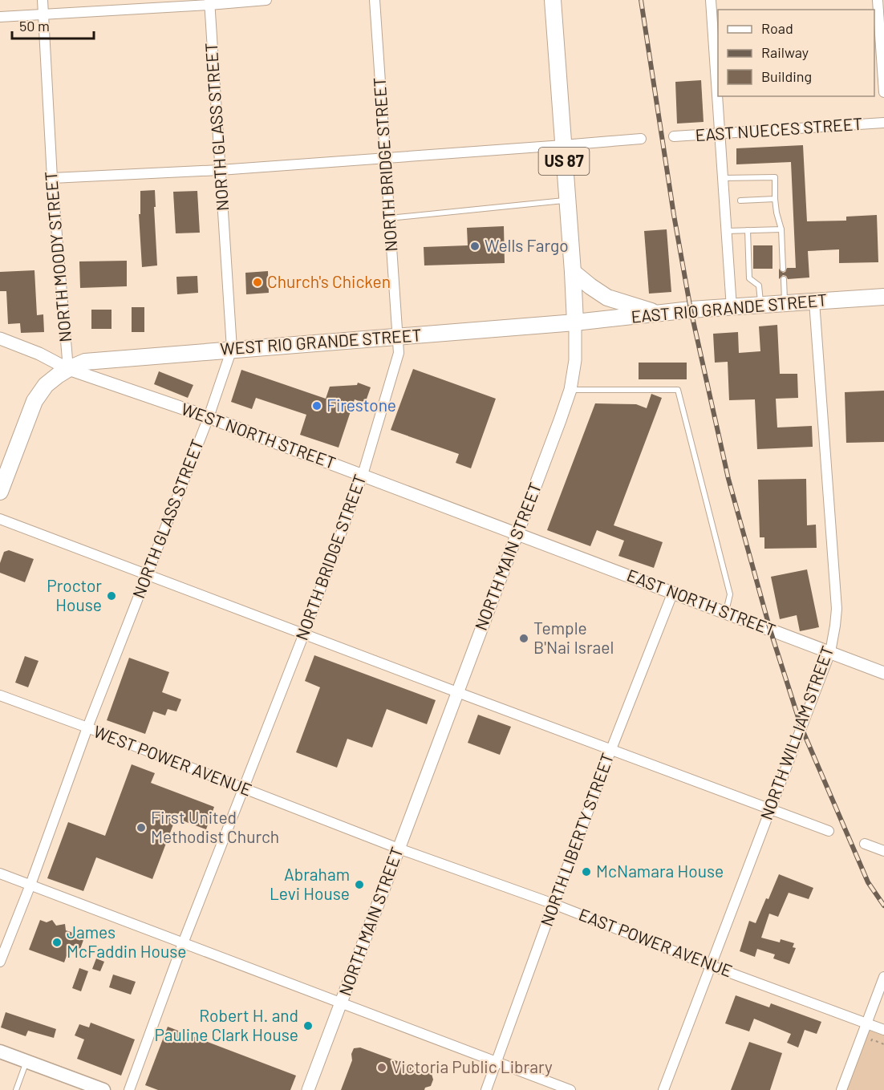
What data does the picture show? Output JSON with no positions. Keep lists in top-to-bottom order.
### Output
{
  "streets": {
    "main road": [
      "US 87",
      "EAST RIO GRANDE STREET",
      "WEST RIO GRANDE STREET",
      "NORTH MAIN STREET"
    ],
    "street": [
      "NORTH GLASS STREET",
      "EAST NUECES STREET",
      "NORTH BRIDGE STREET",
      "NORTH MOODY STREET",
      "WEST NORTH STREET",
      "EAST NORTH STREET",
      "NORTH WILLIAM STREET",
      "WEST POWER AVENUE",
      "NORTH LIBERTY STREET",
      "EAST POWER AVENUE"
    ]
  },
  "crossings": [
    ["NORTH GLASS STREET", "WEST RIO GRANDE STREET"],
    ["NORTH GLASS STREET", "WEST NORTH STREET"],
    ["NORTH GLASS STREET", "WEST POWER AVENUE"],
    ["NORTH BRIDGE STREET", "WEST RIO GRANDE STREET"],
    ["NORTH BRIDGE STREET", "WEST NORTH STREET"],
    ["NORTH BRIDGE STREET", "WEST POWER AVENUE"],
    ["NORTH MOODY STREET", "WEST RIO GRANDE STREET"],
    ["NORTH MOODY STREET", "WEST NORTH STREET"],
    ["EAST RIO GRANDE STREET", "WEST RIO GRANDE STREET"],
    ["EAST RIO GRANDE STREET", "NORTH MAIN STREET"],
    ["EAST RIO GRANDE STREET", "NORTH WILLIAM STREET"],
    ["WEST RIO GRANDE STREET", "WEST NORTH STREET"],
    ["WEST RIO GRANDE STREET", "NORTH MAIN STREET"],
    ["WEST NORTH STREET", "NORTH MAIN STREET"],
    ["WEST NORTH STREET", "EAST NORTH STREET"],
    ["NORTH MAIN STREET", "EAST NORTH STREET"],
    ["NORTH MAIN STREET", "WEST POWER AVENUE"],
    ["NORTH MAIN STREET", "EAST POWER AVENUE"],
    ["EAST NORTH STREET", "NORTH WILLIAM STREET"],
    ["EAST NORTH STREET", "NORTH LIBERTY STREET"],
    ["NORTH WILLIAM STREET", "EAST POWER AVENUE"],
    ["WEST POWER AVENUE", "EAST POWER AVENUE"],
    ["NORTH LIBERTY STREET", "EAST POWER AVENUE"]
  ],
  "places": [
    "Wells Fargo",
    "Church's Chicken",
    "Firestone",
    "Proctor House",
    "Temple B'Nai Israel",
    "First United Methodist Church",
    "McNamara House",
    "Abraham Levi House",
    "James McFaddin House",
    "Robert H. and Pauline Clark House",
    "Victoria Public Library"
  ],
  "legend": ["Road", "Railway", "Building"],
  "scale_bar": "50 m"
}
